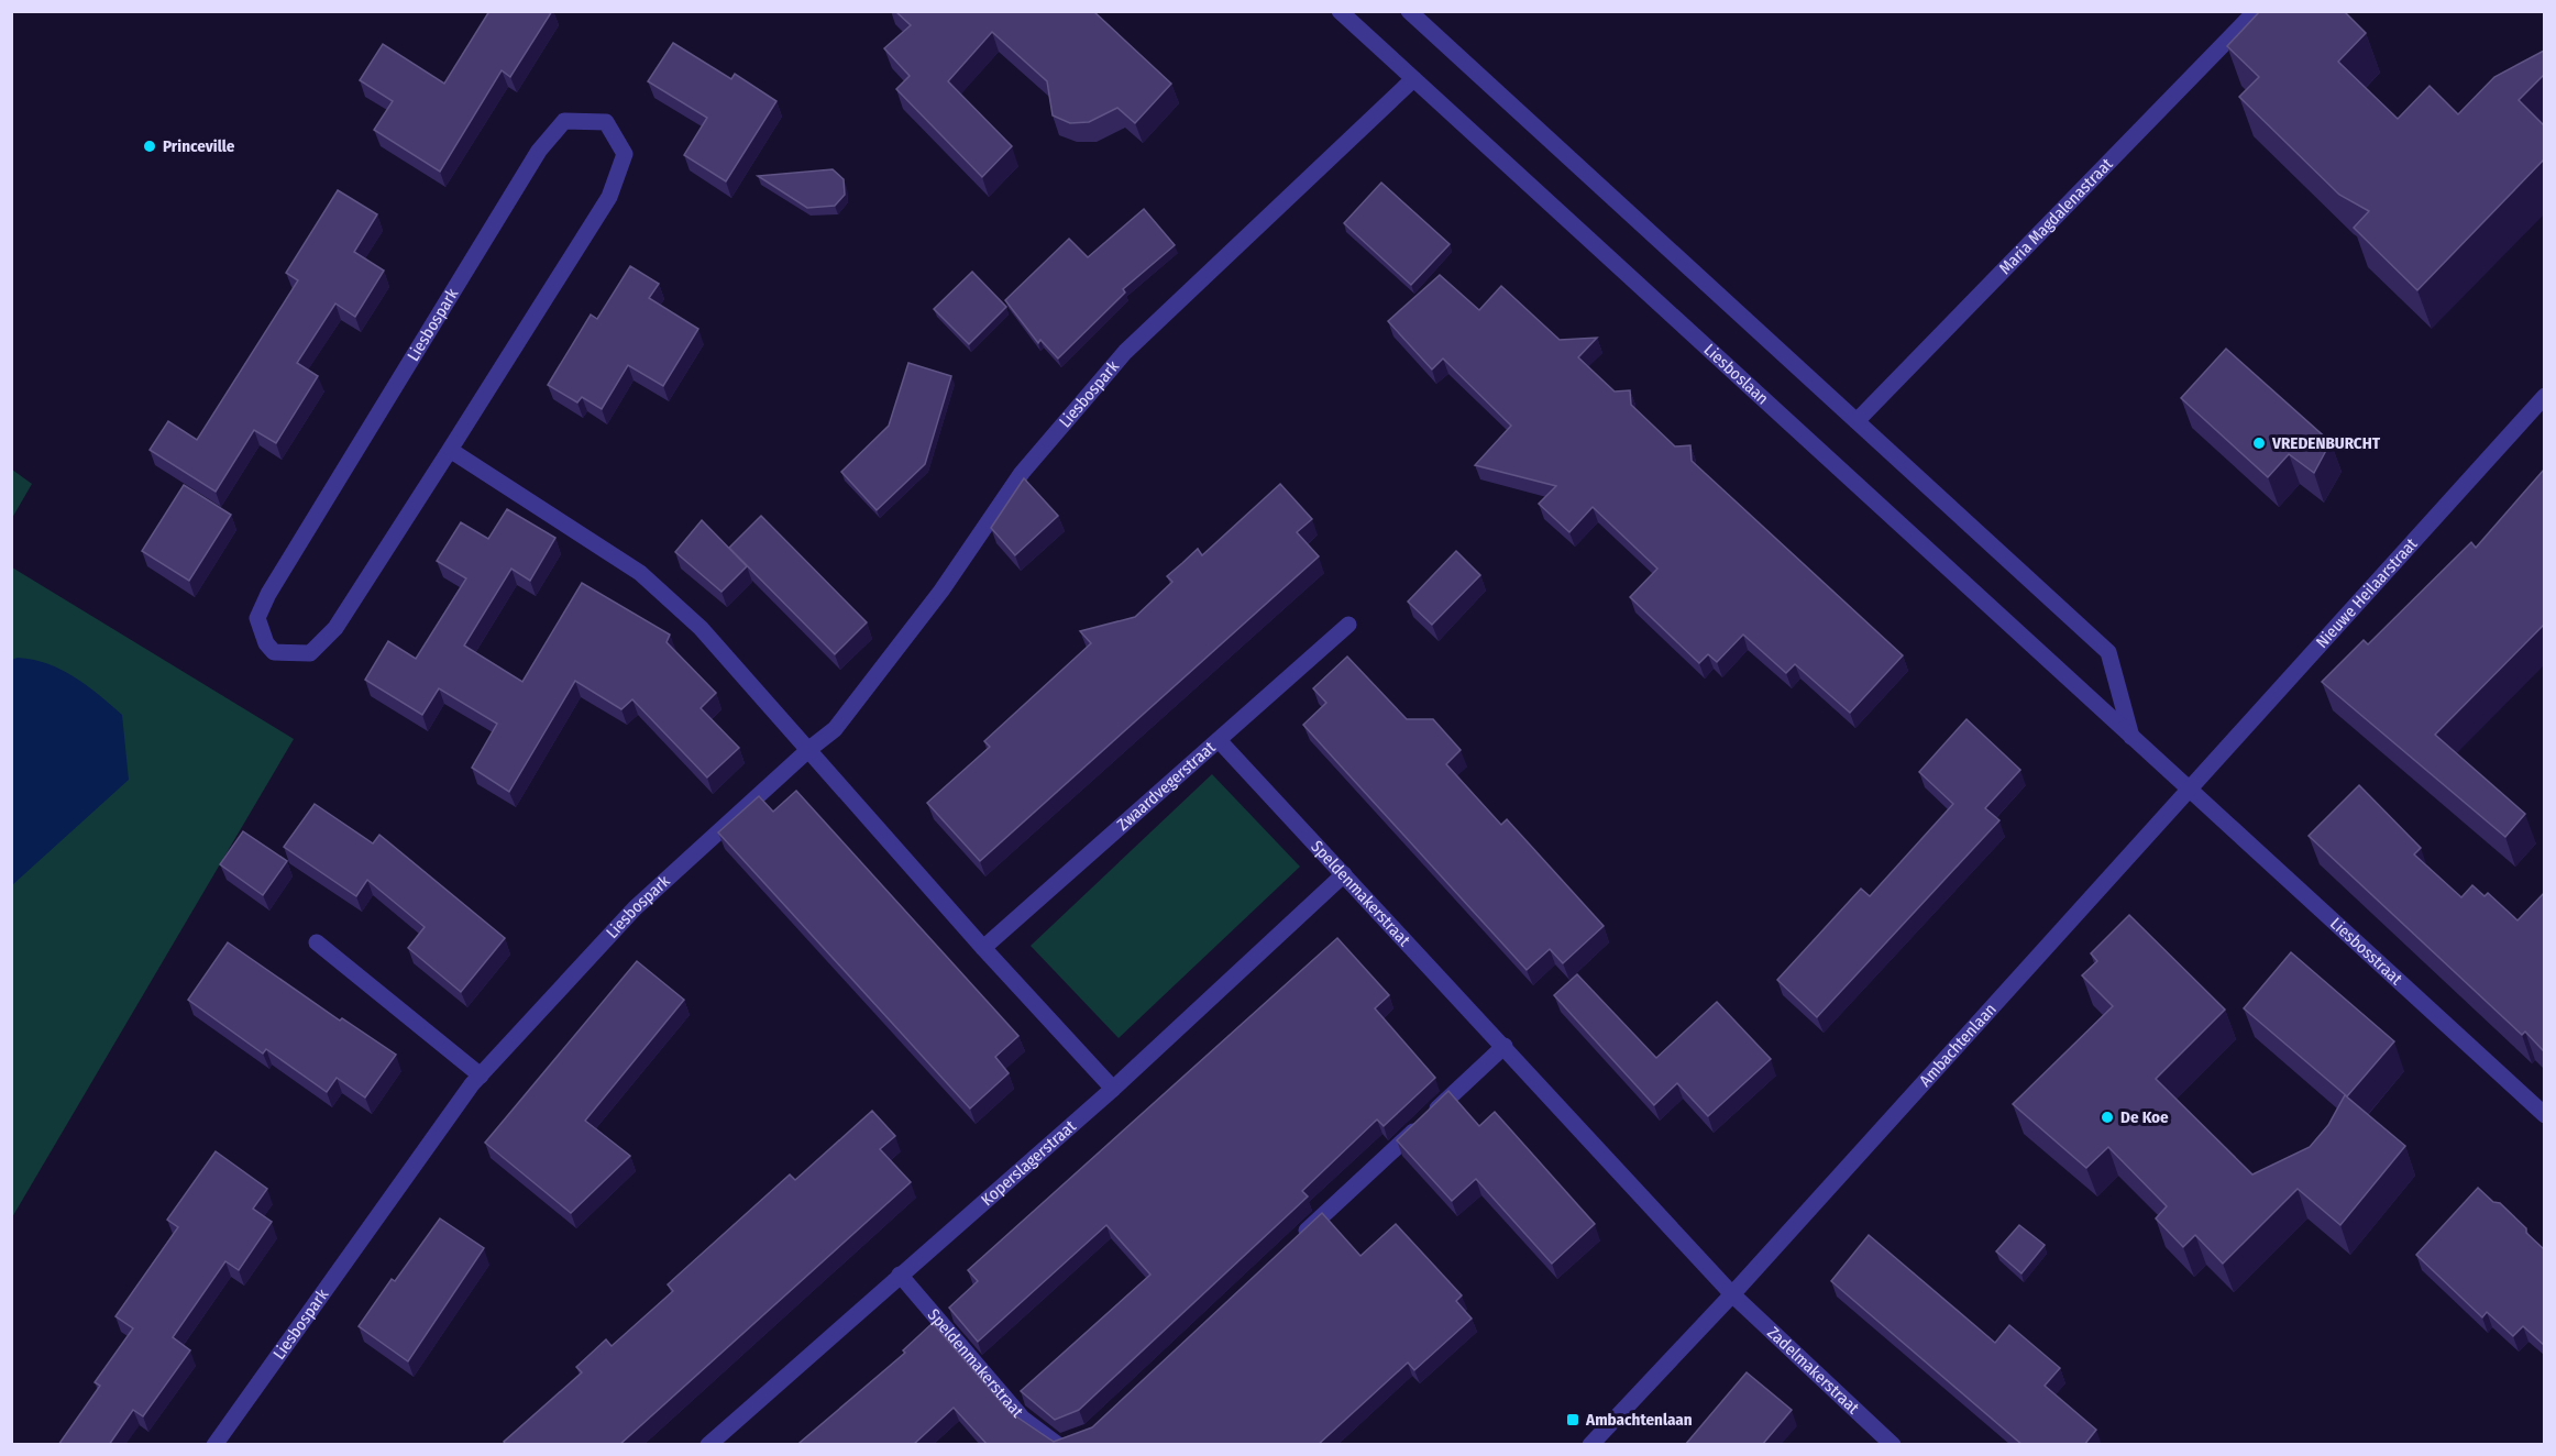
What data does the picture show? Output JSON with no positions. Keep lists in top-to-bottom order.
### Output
{
  "streets": {
    "street": [
      "Maria Magdalenastraat",
      "Liesbospark",
      "Liesboslaan",
      "Nieuwe Heilaarstraat",
      "Zwaardvegerstraat",
      "Speldenmakerstraat",
      "Liesbosstraat",
      "Ambachtenlaan",
      "Koperslagerstraat",
      "Zadelmakerstraat"
    ]
  },
  "crossings": [
    ["Liesbospark", "Liesboslaan"],
    ["Liesboslaan", "Nieuwe Heilaarstraat"],
    ["Liesboslaan", "Liesbosstraat"],
    ["Liesboslaan", "Ambachtenlaan"],
    ["Nieuwe Heilaarstraat", "Liesbosstraat"],
    ["Nieuwe Heilaarstraat", "Ambachtenlaan"],
    ["Zwaardvegerstraat", "Speldenmakerstraat"],
    ["Speldenmakerstraat", "Ambachtenlaan"],
    ["Speldenmakerstraat", "Koperslagerstraat"],
    ["Speldenmakerstraat", "Zadelmakerstraat"],
    ["Liesbosstraat", "Ambachtenlaan"],
    ["Ambachtenlaan", "Zadelmakerstraat"]
  ],
  "places": {
    "other": ["Princeville", "VREDENBURCHT", "De Koe"],
    "transit": ["Ambachtenlaan"]
  }
}
